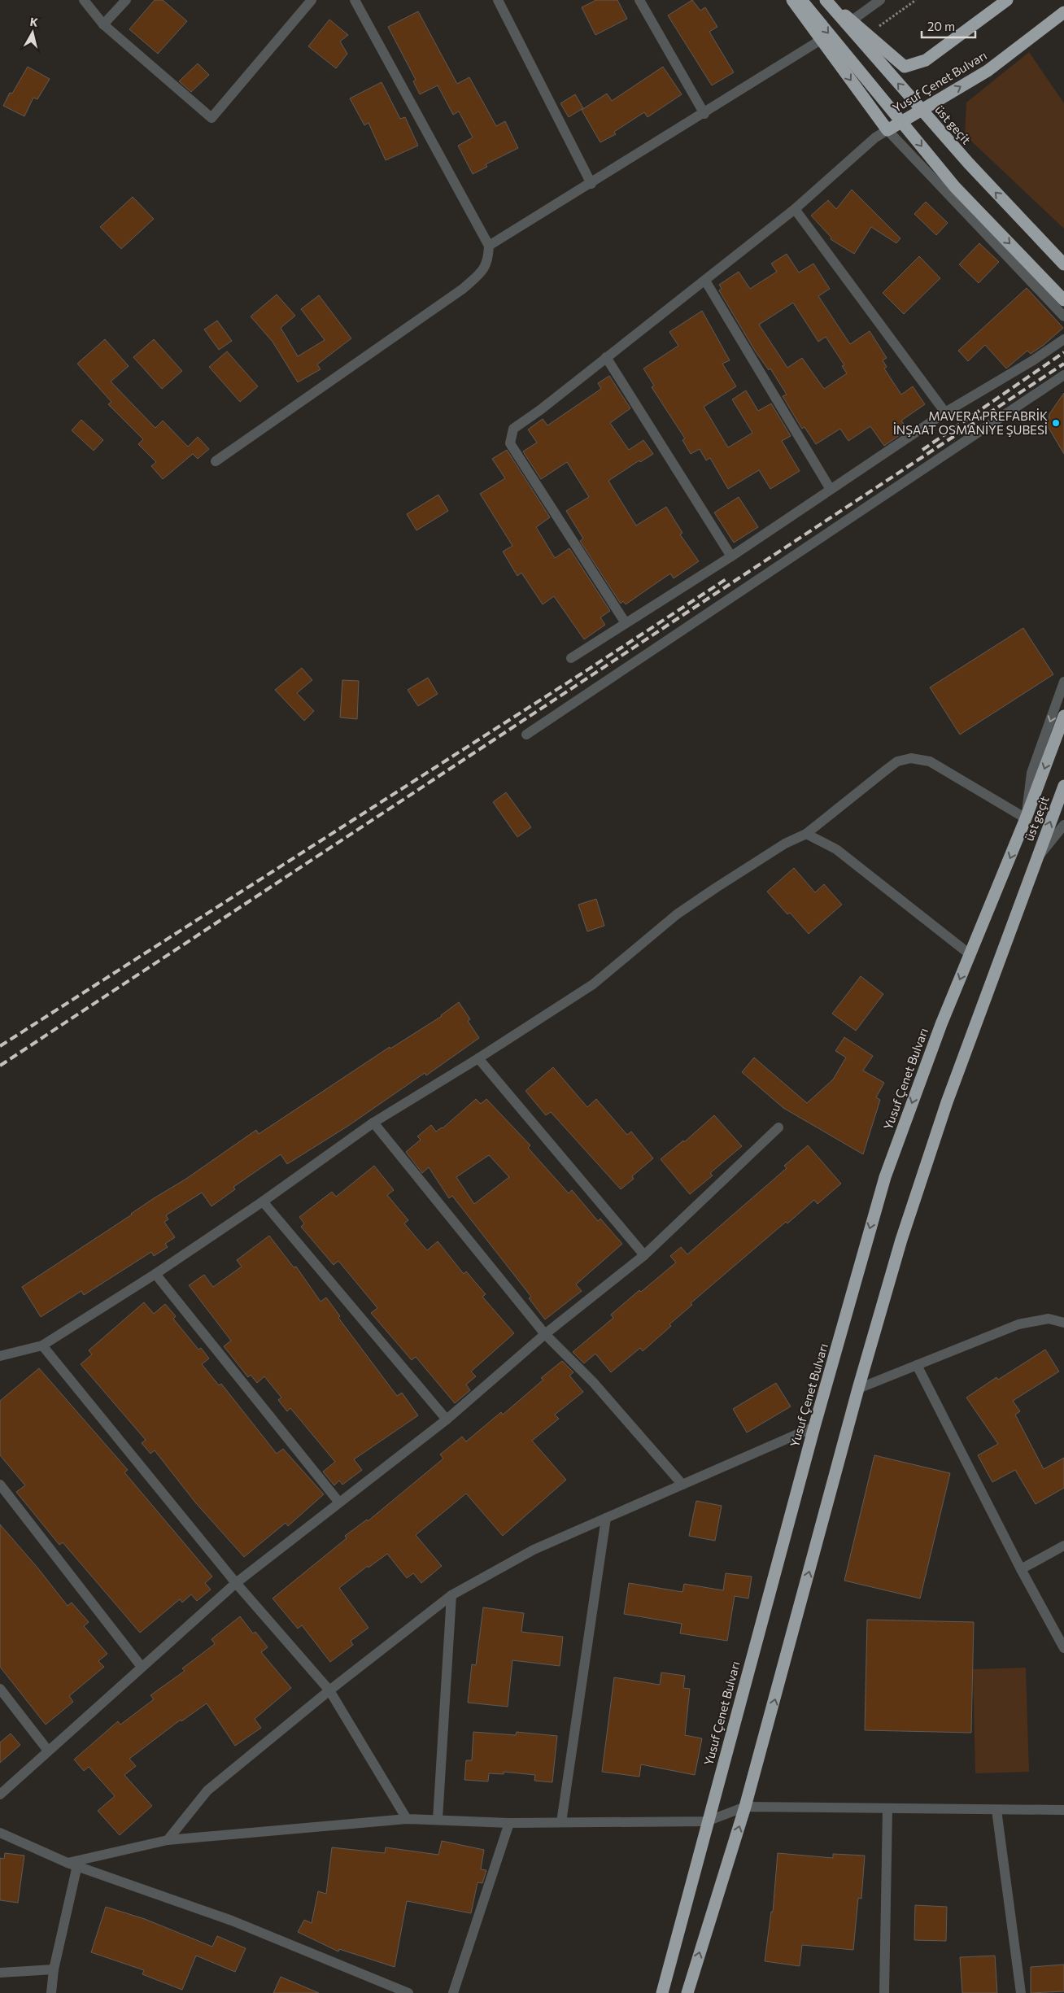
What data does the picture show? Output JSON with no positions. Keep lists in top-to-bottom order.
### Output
{
  "streets": {
    "highway": ["Yusuf Çenet Bulvarı", "üst geçit"]
  },
  "places": ["MAVERA PREFABRİK İNŞAAT OSMANİYE ŞUBESİ"],
  "scale_bar": "20 m",
  "north": "top"
}
